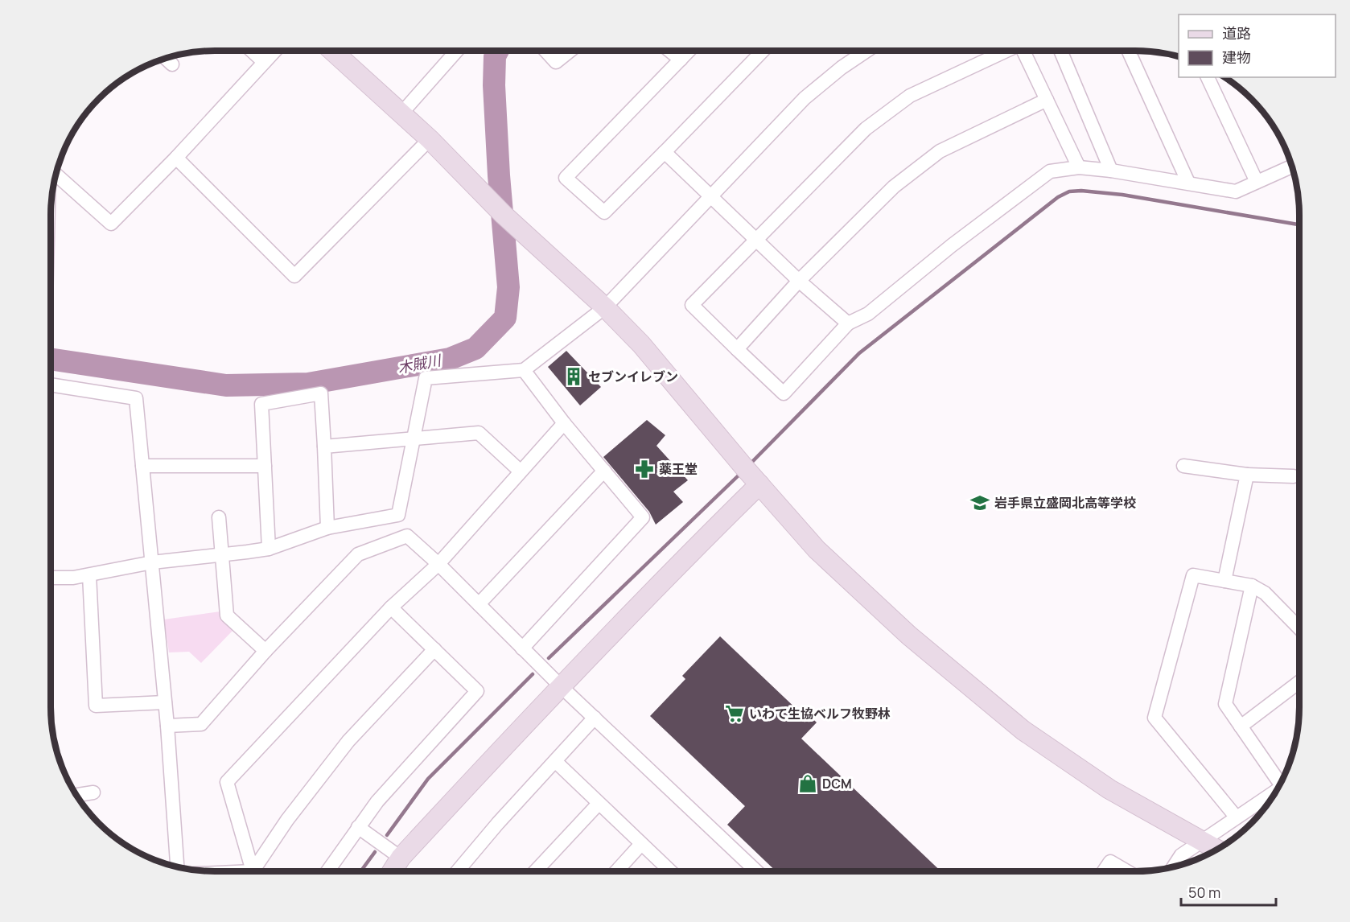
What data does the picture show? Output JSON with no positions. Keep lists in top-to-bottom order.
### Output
{
  "water": ["木賊川"],
  "places": {
    "building": ["セブンイレブン"],
    "pharmacy": ["薬王堂"],
    "school or university": ["岩手県立盛岡北高等学校"],
    "supermarket": ["いわて生協ベルフ牧野林"],
    "shop": ["DCM"]
  },
  "legend": ["道路", "建物"],
  "scale_bar": "50 m"
}
